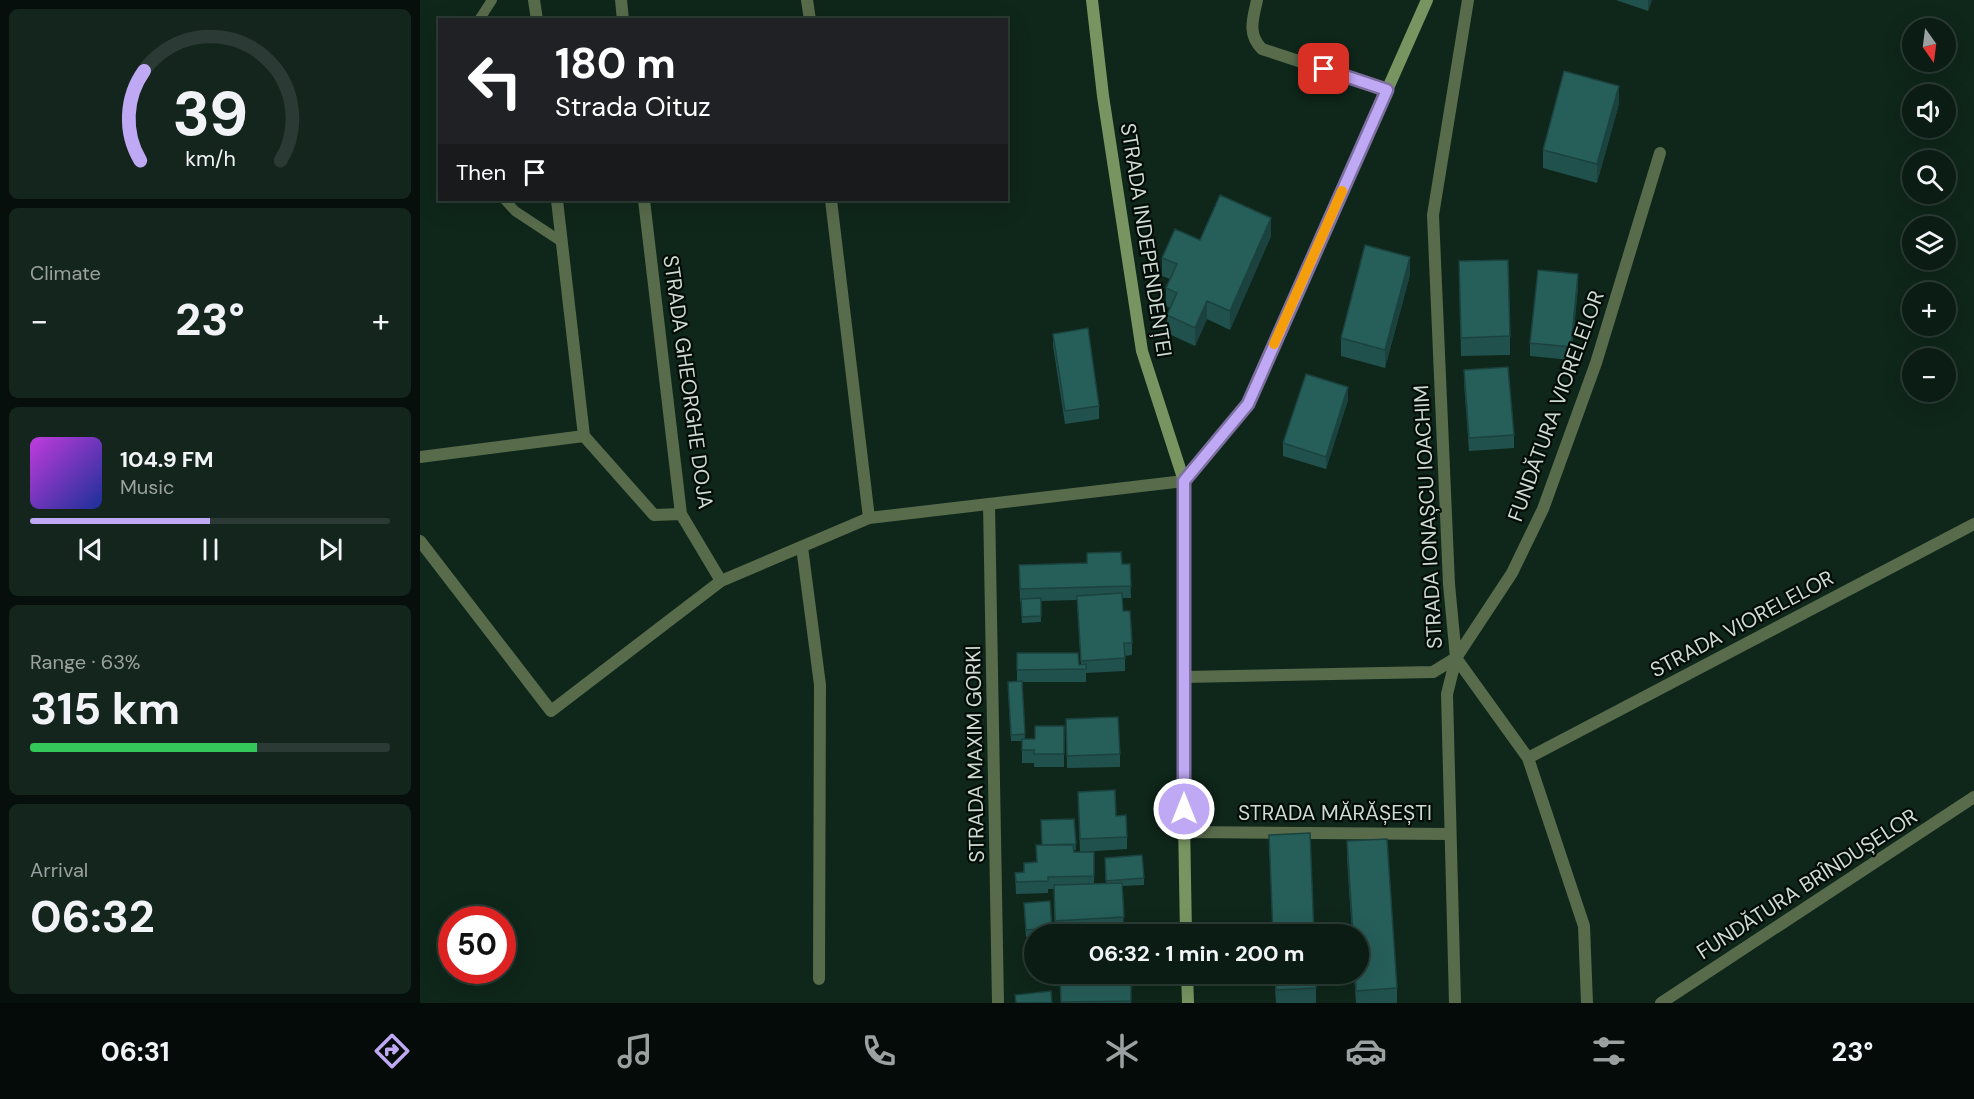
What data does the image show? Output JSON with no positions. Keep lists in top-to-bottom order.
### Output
{
  "streets": {
    "main road": ["STRADA INDEPENDENȚEI"],
    "street": [
      "STRADA GHEORGHE DOJA",
      "FUNDĂTURA VIORELELOR",
      "STRADA IONAȘCU IOACHIM",
      "STRADA VIORELELOR",
      "STRADA MAXIM GORKI",
      "STRADA MĂRĂȘEȘTI",
      "FUNDĂTURA BRÎNDUȘELOR"
    ]
  },
  "crossings": [
    ["STRADA INDEPENDENȚEI", "STRADA MĂRĂȘEȘTI"],
    ["FUNDĂTURA VIORELELOR", "STRADA IONAȘCU IOACHIM"],
    ["STRADA IONAȘCU IOACHIM", "STRADA VIORELELOR"]
  ],
  "north": "bottom",
  "page": {
    "map_buttons": ["+", "−"],
    "turn": ["180 m", "Strada Oituz"],
    "then": "Then",
    "tile": [
      "Climate",
      ["Range · 63%", "315 km"],
      ["Arrival", "06:32"]
    ],
    "heat": ["−", "23°", "+"],
    "song": ["104.9 FM", "Music"],
    "limit": "50",
    "trip": "06:32 · 1 min · 200 m",
    "tabs": ["06:31", "23°"],
    "gauge": ["39", "km/h"]
  }
}
